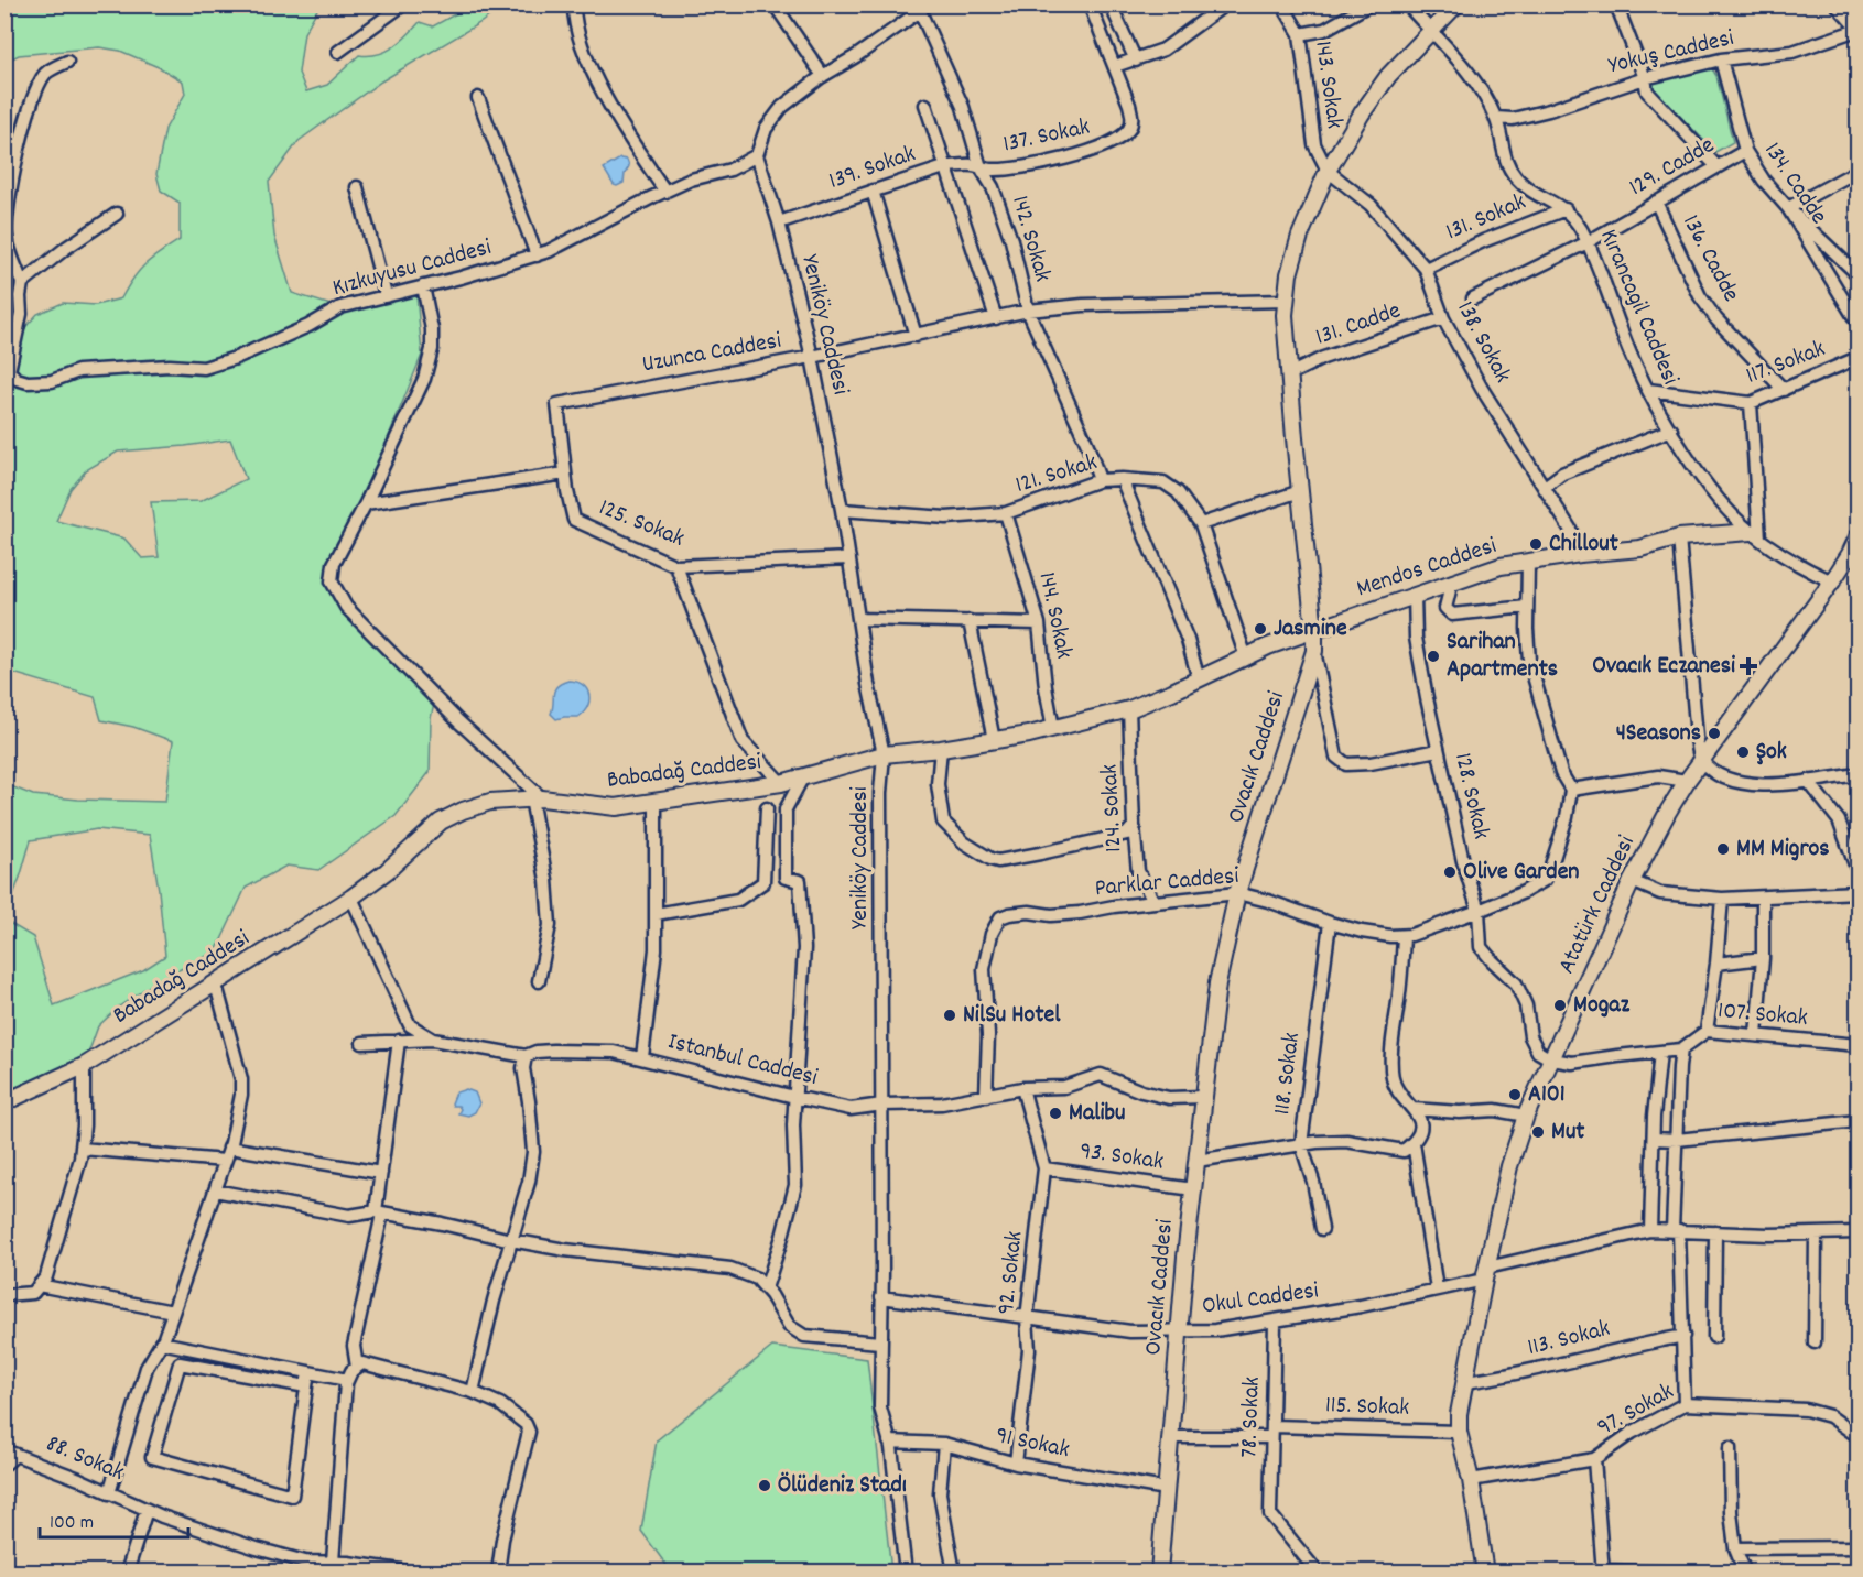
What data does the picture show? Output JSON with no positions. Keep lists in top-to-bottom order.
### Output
{
  "streets": {
    "main road": [
      "Mendos Caddesi",
      "Ovacık Caddesi",
      "Babadağ Caddesi",
      "Atatürk Caddesi"
    ],
    "street": [
      "Yokuş Caddesi",
      "143. Sokak",
      "137. Sokak",
      "129. Cadde",
      "139. Sokak",
      "134. Cadde",
      "131. Sokak",
      "142. Sokak",
      "136. Cadde",
      "Kızkuyusu Caddesi",
      "Kırancagil Caddesi",
      "Yeniköy Caddesi",
      "131. Cadde",
      "138. Sokak",
      "Uzunca Caddesi",
      "117. Sokak",
      "121. Sokak",
      "125. Sokak",
      "144. Sokak",
      "128. Sokak",
      "124. Sokak",
      "Parklar Caddesi",
      "107. Sokak",
      "Istanbul Caddesi",
      "118. Sokak",
      "93. Sokak",
      "92. Sokak",
      "Okul Caddesi",
      "113. Sokak",
      "115. Sokak",
      "97. Sokak",
      "78. Sokak",
      "91 Sokak",
      "88. Sokak"
    ]
  },
  "crossings": [
    ["Yokuş Caddesi", "134. Cadde"],
    ["Yokuş Caddesi", "Kırancagil Caddesi"],
    ["143. Sokak", "138. Sokak"],
    ["143. Sokak", "Ovacık Caddesi"],
    ["137. Sokak", "139. Sokak"],
    ["137. Sokak", "142. Sokak"],
    ["129. Cadde", "134. Cadde"],
    ["129. Cadde", "136. Cadde"],
    ["129. Cadde", "Kırancagil Caddesi"],
    ["139. Sokak", "142. Sokak"],
    ["139. Sokak", "Yeniköy Caddesi"],
    ["131. Sokak", "Kırancagil Caddesi"],
    ["131. Sokak", "138. Sokak"],
    ["142. Sokak", "Uzunca Caddesi"],
    ["142. Sokak", "121. Sokak"],
    ["136. Cadde", "117. Sokak"],
    ["Kızkuyusu Caddesi", "Yeniköy Caddesi"],
    ["Kırancagil Caddesi", "117. Sokak"],
    ["Kırancagil Caddesi", "Mendos Caddesi"],
    ["Kırancagil Caddesi", "Ovacık Caddesi"],
    ["Kırancagil Caddesi", "Atatürk Caddesi"],
    ["Yeniköy Caddesi", "Uzunca Caddesi"],
    ["Yeniköy Caddesi", "121. Sokak"],
    ["Yeniköy Caddesi", "125. Sokak"],
    ["Yeniköy Caddesi", "Babadağ Caddesi"],
    ["Yeniköy Caddesi", "Istanbul Caddesi"],
    ["Yeniköy Caddesi", "Okul Caddesi"],
    ["Yeniköy Caddesi", "91 Sokak"],
    ["131. Cadde", "138. Sokak"],
    ["131. Cadde", "Ovacık Caddesi"],
    ["138. Sokak", "Mendos Caddesi"],
    ["138. Sokak", "Ovacık Caddesi"],
    ["Uzunca Caddesi", "125. Sokak"],
    ["Uzunca Caddesi", "Ovacık Caddesi"],
    ["121. Sokak", "144. Sokak"],
    ["121. Sokak", "Babadağ Caddesi"],
    ["Mendos Caddesi", "Ovacık Caddesi"],
    ["Mendos Caddesi", "Babadağ Caddesi"],
    ["Mendos Caddesi", "128. Sokak"],
    ["144. Sokak", "Babadağ Caddesi"],
    ["Ovacık Caddesi", "Babadağ Caddesi"],
    ["Ovacık Caddesi", "Parklar Caddesi"],
    ["Ovacık Caddesi", "Istanbul Caddesi"],
    ["Ovacık Caddesi", "93. Sokak"],
    ["Ovacık Caddesi", "Okul Caddesi"],
    ["Ovacık Caddesi", "115. Sokak"],
    ["Ovacık Caddesi", "91 Sokak"],
    ["Babadağ Caddesi", "124. Sokak"],
    ["Babadağ Caddesi", "Istanbul Caddesi"],
    ["128. Sokak", "Parklar Caddesi"],
    ["128. Sokak", "Atatürk Caddesi"],
    ["124. Sokak", "Parklar Caddesi"],
    ["Parklar Caddesi", "Istanbul Caddesi"],
    ["Parklar Caddesi", "118. Sokak"],
    ["Atatürk Caddesi", "Okul Caddesi"],
    ["Atatürk Caddesi", "113. Sokak"],
    ["Atatürk Caddesi", "115. Sokak"],
    ["Atatürk Caddesi", "97. Sokak"],
    ["Istanbul Caddesi", "92. Sokak"],
    ["93. Sokak", "92. Sokak"],
    ["92. Sokak", "Okul Caddesi"],
    ["92. Sokak", "91 Sokak"],
    ["Okul Caddesi", "78. Sokak"],
    ["115. Sokak", "78. Sokak"]
  ],
  "places": {
    "other": [
      "Chillout",
      "Jasmine",
      "Sarihan Apartments",
      "4Seasons",
      "Şok",
      "MM Migros",
      "Olive Garden",
      "Mogaz",
      "NilSu Hotel",
      "A101",
      "Malibu",
      "Mut",
      "Ölüdeniz Stadı"
    ],
    "health": ["Ovacık Eczanesi"]
  },
  "scale_bar": "100 m"
}
